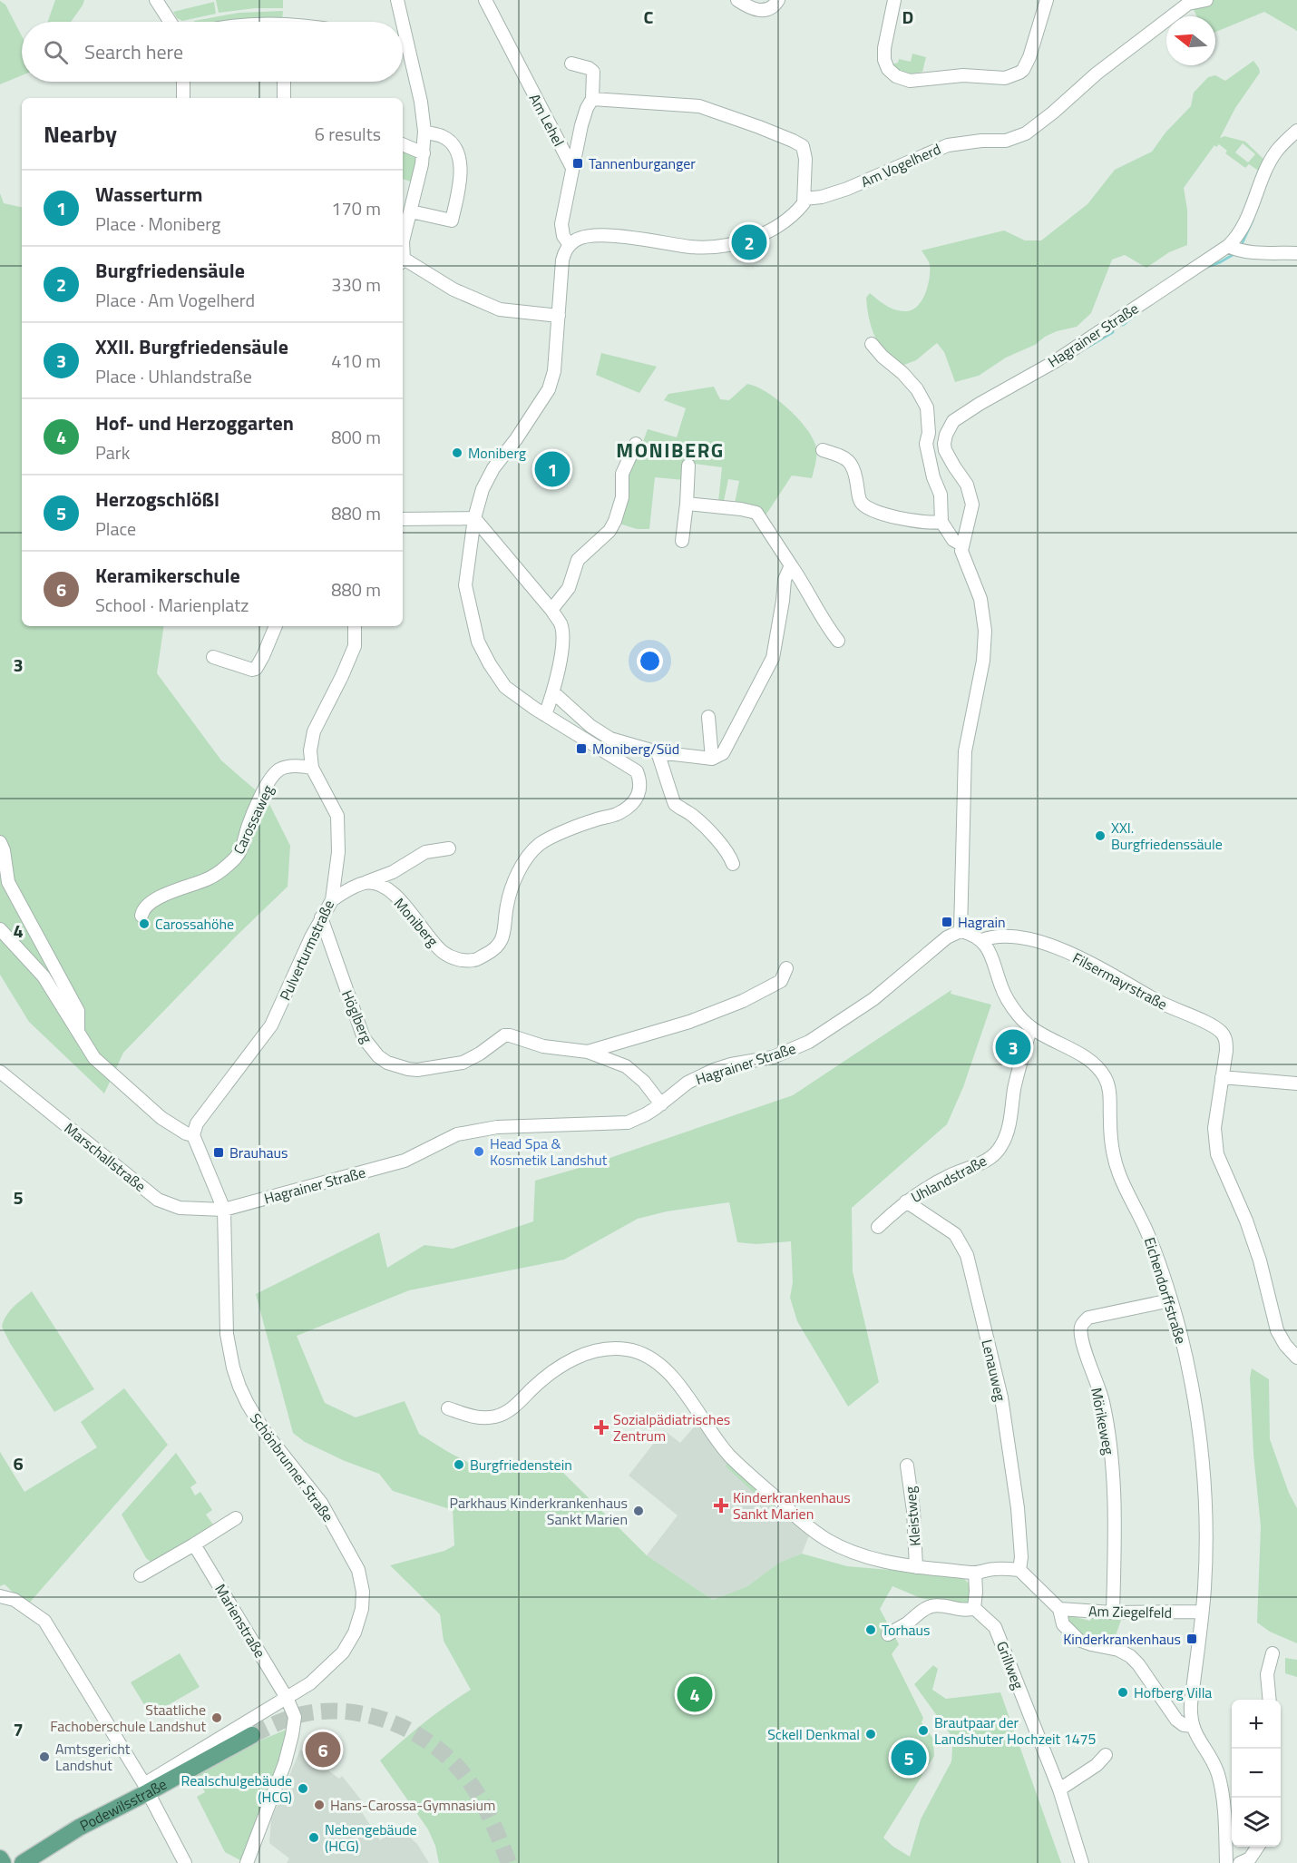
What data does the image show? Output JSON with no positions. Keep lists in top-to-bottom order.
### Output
{
  "streets": {
    "main road": ["Podewilsstraße"],
    "street": [
      "Am Lehel",
      "Am Vogelherd",
      "Hagrainer Straße",
      "Carossaweg",
      "Moniberg",
      "Pulverturmstraße",
      "Filsermayrstraße",
      "Höglberg",
      "Marschallstraße",
      "Uhlandstraße",
      "Eichendorffstraße",
      "Lenauweg",
      "Mörikeweg",
      "Schönbrunner Straße",
      "Kleistweg",
      "Am Ziegelfeld",
      "Marienstraße",
      "Grillweg"
    ]
  },
  "crossings": [
    ["Hagrainer Straße", "Höglberg"],
    ["Hagrainer Straße", "Marschallstraße"],
    ["Hagrainer Straße", "Schönbrunner Straße"],
    ["Carossaweg", "Pulverturmstraße"],
    ["Pulverturmstraße", "Höglberg"],
    ["Pulverturmstraße", "Schönbrunner Straße"],
    ["Filsermayrstraße", "Eichendorffstraße"],
    ["Marschallstraße", "Schönbrunner Straße"],
    ["Uhlandstraße", "Eichendorffstraße"],
    ["Uhlandstraße", "Lenauweg"],
    ["Eichendorffstraße", "Mörikeweg"],
    ["Eichendorffstraße", "Am Ziegelfeld"],
    ["Mörikeweg", "Am Ziegelfeld"],
    ["Schönbrunner Straße", "Marienstraße"],
    ["Schönbrunner Straße", "Podewilsstraße"]
  ],
  "districts": ["MONIBERG"],
  "places": {
    "transit": [
      "Tannenburganger",
      "Moniberg/Süd",
      "Hagrain",
      "Brauhaus",
      "Kinderkrankenhaus"
    ],
    "other": [
      "Moniberg",
      "XXI. Burgfriedenssäule",
      "Carossahöhe",
      "Head Spa & Kosmetik Landshut",
      "Burgfriedenstein",
      "Parkhaus Kinderkrankenhaus Sankt Marien",
      "Torhaus",
      "Hofberg Villa",
      "Staatliche Fachoberschule Landshut",
      "Brautpaar der Landshuter Hochzeit 1475",
      "Sckell Denkmal",
      "Amtsgericht Landshut",
      "Realschulgebäude (HCG)",
      "Hans-Carossa-Gymnasium",
      "Nebengebäude (HCG)"
    ],
    "health": ["Sozialpädiatrisches Zentrum", "Kinderkrankenhaus Sankt Marien"]
  },
  "north": "left",
  "page": {
    "search": "Search here",
    "heading": ["Nearby", "6 results"],
    "list": [
      {
        "mark": "1",
        "name": "Wasserturm",
        "note": "Place · Moniberg",
        "value": "170 m"
      },
      {
        "mark": "2",
        "name": "Burgfriedensäule",
        "note": "Place · Am Vogelherd",
        "value": "330 m"
      },
      {
        "mark": "3",
        "name": "XXII. Burgfriedensäule",
        "note": "Place · Uhlandstraße",
        "value": "410 m"
      },
      {
        "mark": "4",
        "name": "Hof- und Herzoggarten",
        "note": "Park",
        "value": "800 m"
      },
      {
        "mark": "5",
        "name": "Herzogschlößl",
        "note": "Place",
        "value": "880 m"
      },
      {
        "mark": "6",
        "name": "Keramikerschule",
        "note": "School · Marienplatz",
        "value": "880 m"
      }
    ],
    "pins": [
      "2",
      "1",
      "3",
      "4",
      "6",
      "5"
    ],
    "map_buttons": ["+", "−"]
  },
  "grid": {
    "columns": ["C", "D"],
    "rows": [
      "3",
      "4",
      "5",
      "6",
      "7"
    ]
  }
}
